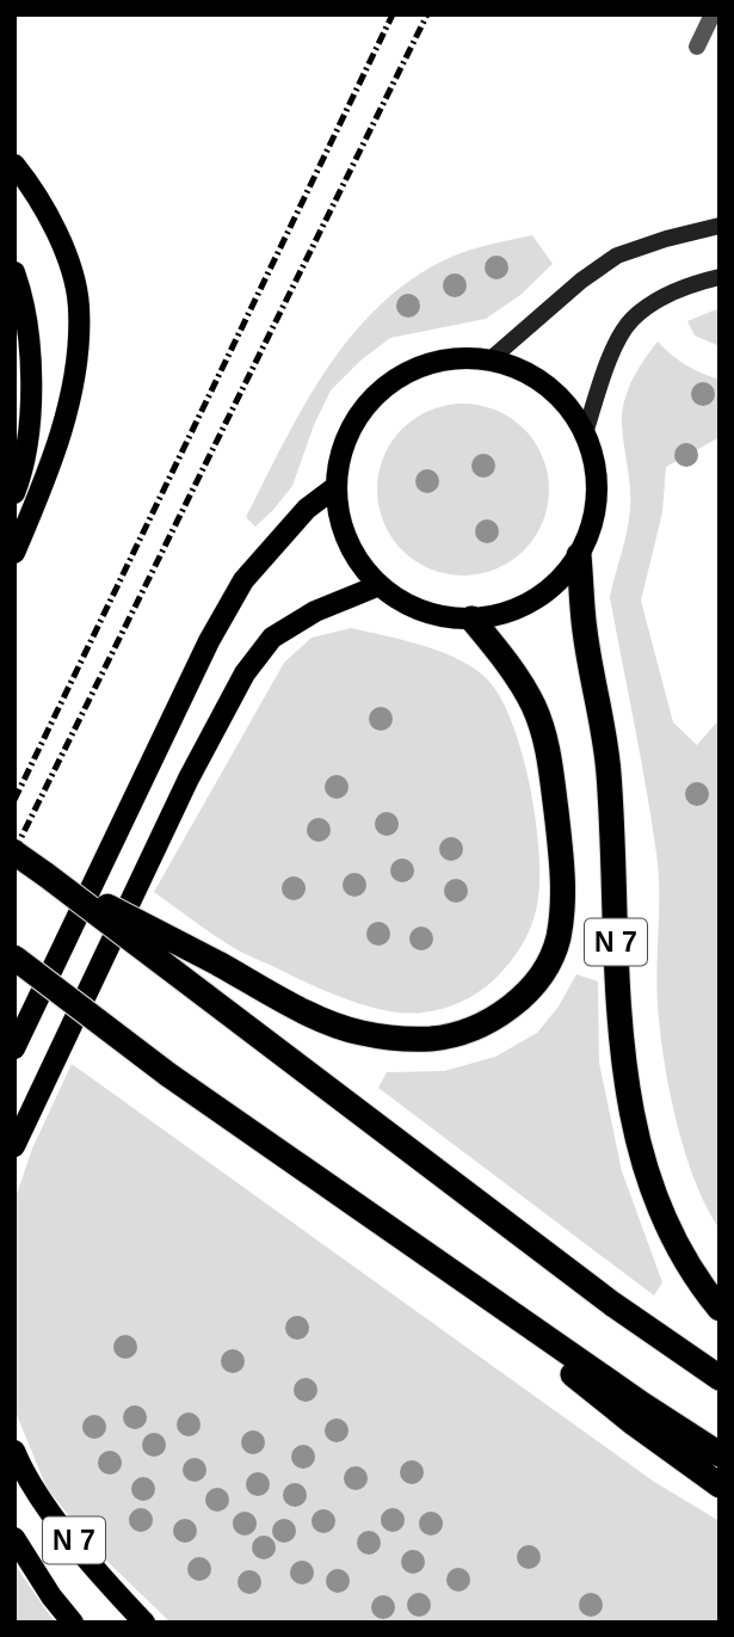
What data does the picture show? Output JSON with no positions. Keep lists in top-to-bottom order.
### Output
{
  "streets": {
    "highway": ["N 7"]
  }
}
